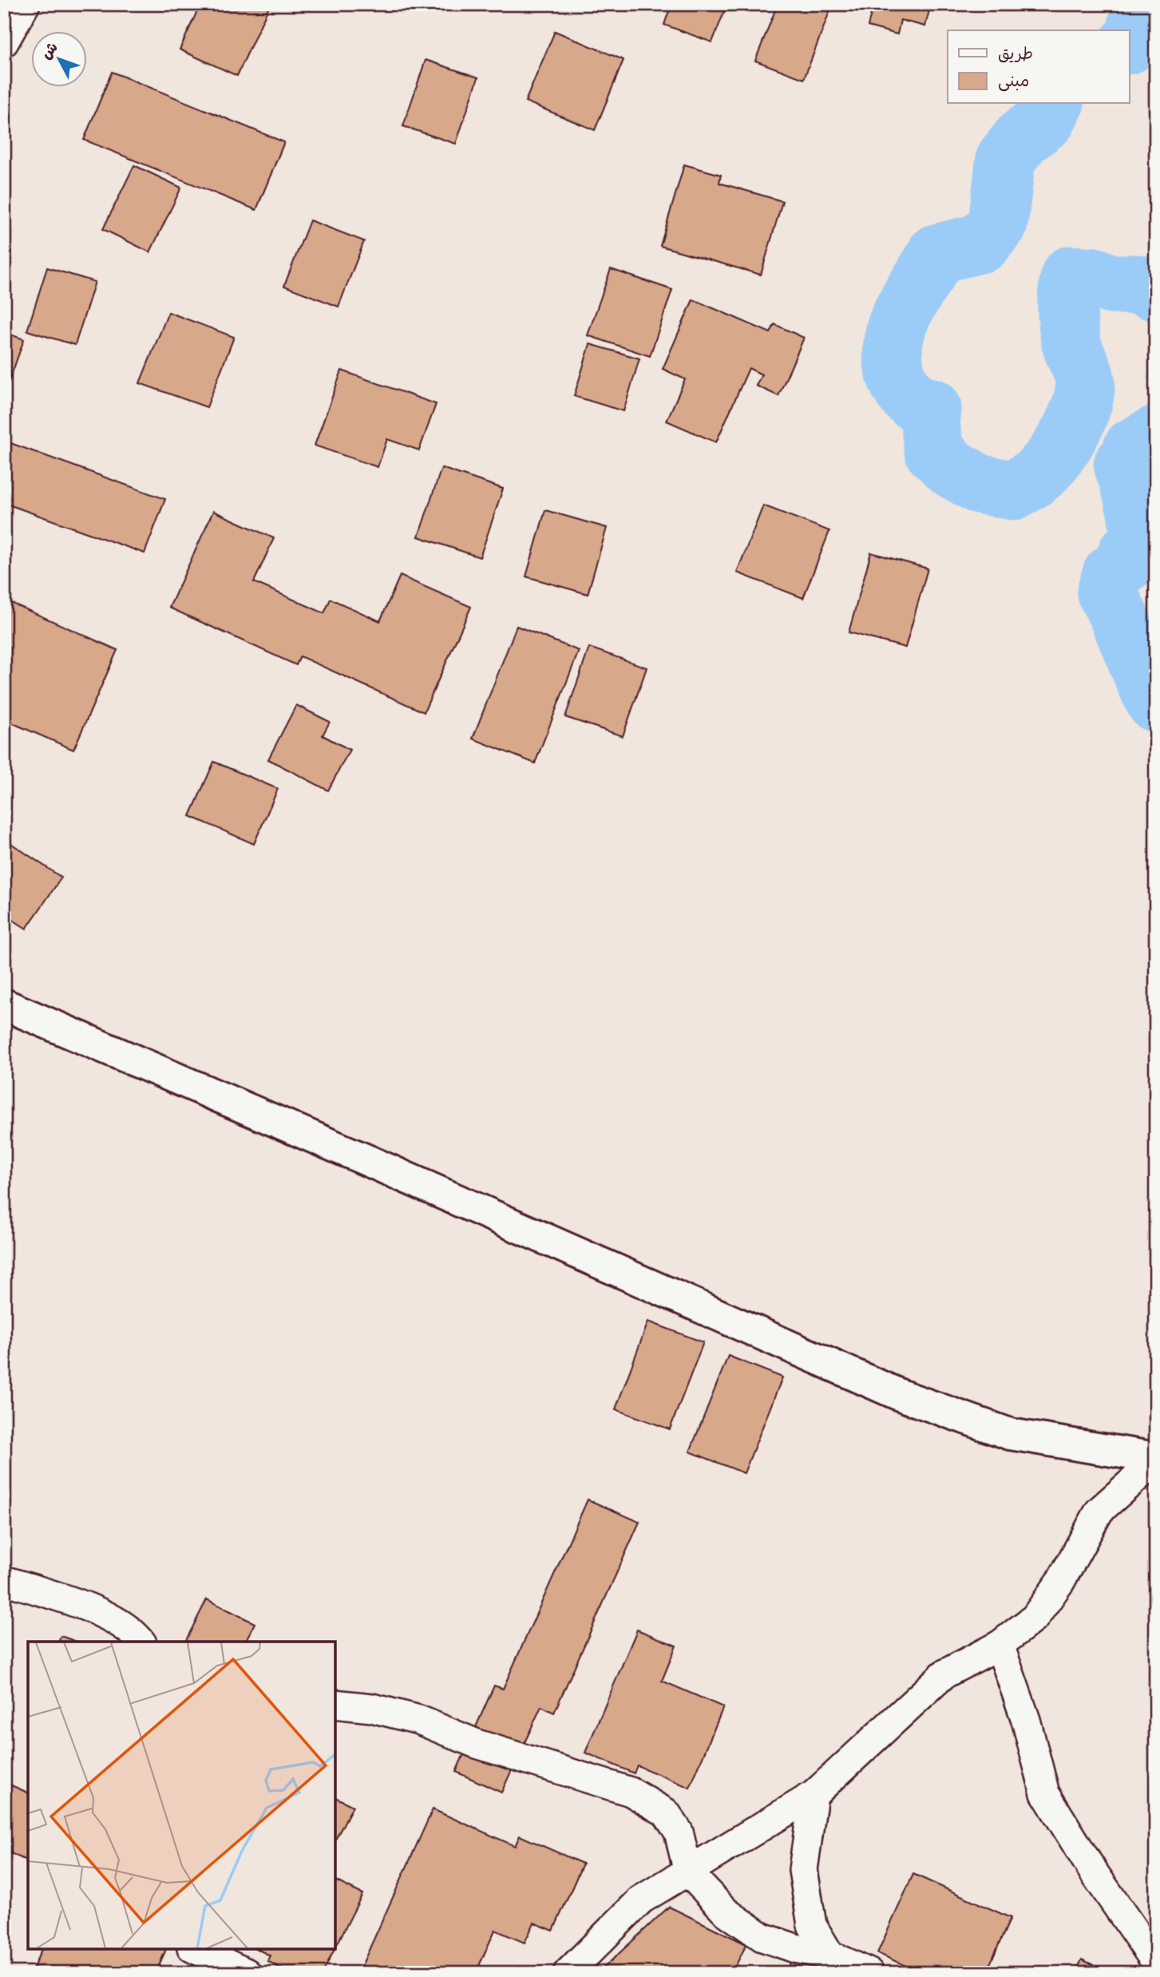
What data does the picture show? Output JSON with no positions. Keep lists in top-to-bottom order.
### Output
{
  "legend": ["طريق", "مبنى"],
  "north": "top left"
}
